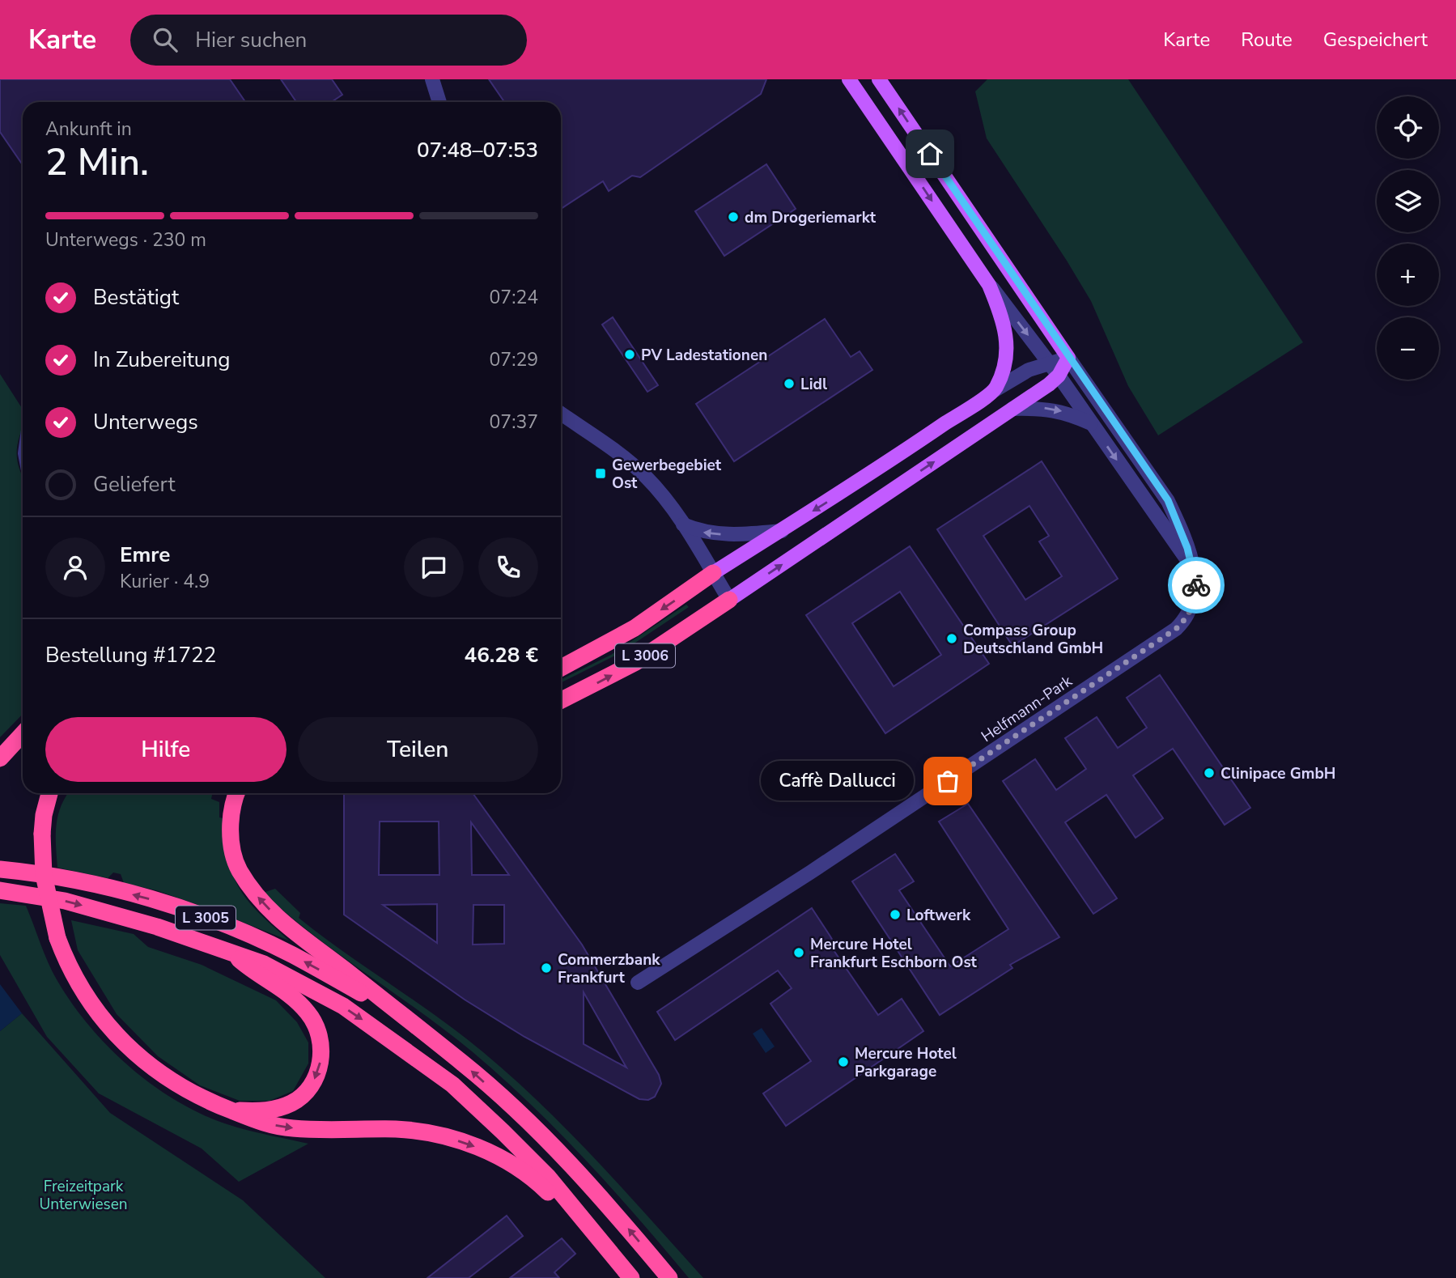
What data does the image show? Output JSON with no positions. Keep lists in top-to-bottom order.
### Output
{
  "streets": {
    "highway": ["L 3006", "L 3005"],
    "street": ["Helfmann-Park"]
  },
  "crossings": [
    ["L 3006", "Helfmann-Park"]
  ],
  "parks": ["Freizeitpark Unterwiesen"],
  "places": {
    "other": [
      "dm Drogeriemarkt",
      "PV Ladestationen",
      "Lidl",
      "Compass Group Deutschland GmbH",
      "Clinipace GmbH",
      "Caffè Dallucci",
      "Loftwerk",
      "Mercure Hotel Frankfurt Eschborn Ost",
      "Commerzbank Frankfurt",
      "Mercure Hotel Parkgarage"
    ],
    "transit": ["Gewerbegebiet Ost"]
  },
  "page": {
    "header": "Karte",
    "search": "Hier suchen",
    "nav": ["Karte", "Route", "Gespeichert"],
    "map_buttons": ["+", "−"],
    "heading": ["2 Min.", "Ankunft in", "07:48–07:53"],
    "panel": [
      "Emre",
      "Kurier · 4.9",
      "Bestellung #1722",
      "46.28 €"
    ],
    "bar": "Unterwegs · 230 m",
    "list": [
      ["Bestätigt", "07:24"],
      ["In Zubereitung", "07:29"],
      ["Unterwegs", "07:37"],
      "Geliefert"
    ],
    "buttons": ["Hilfe", "Teilen"],
    "bubble": "Caffè Dallucci"
  }
}
